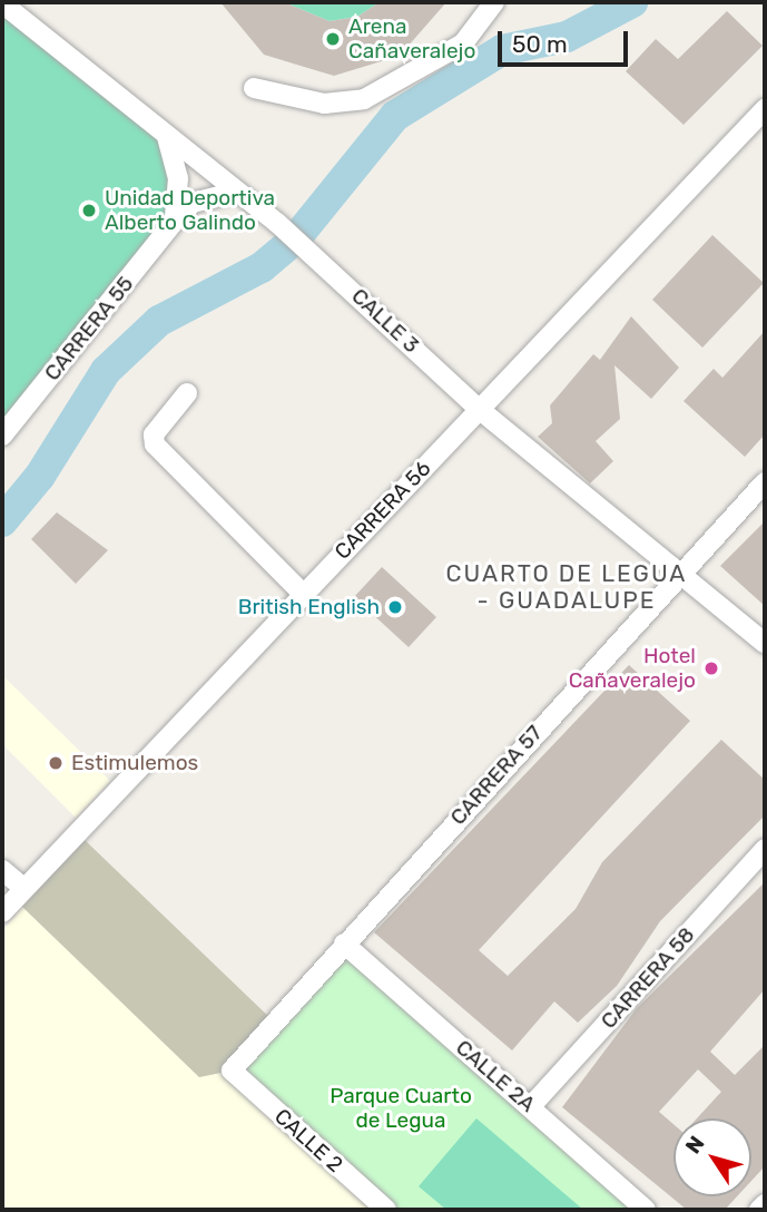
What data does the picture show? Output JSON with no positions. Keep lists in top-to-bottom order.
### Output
{
  "streets": {
    "street": [
      "CALLE 3",
      "CARRERA 55",
      "CARRERA 56",
      "CARRERA 57",
      "CARRERA 58",
      "CALLE 2A",
      "CALLE 2"
    ]
  },
  "crossings": [
    ["CALLE 3", "CARRERA 55"],
    ["CALLE 3", "CARRERA 56"],
    ["CALLE 3", "CARRERA 57"],
    ["CARRERA 57", "CALLE 2A"],
    ["CARRERA 57", "CALLE 2"],
    ["CARRERA 58", "CALLE 2A"]
  ],
  "districts": ["CUARTO DE LEGUA - GUADALUPE"],
  "parks": ["Parque Cuarto de Legua"],
  "places": [
    "Arena Cañaveralejo",
    "Unidad Deportiva Alberto Galindo",
    "British English",
    "Hotel Cañaveralejo",
    "Estimulemos"
  ],
  "scale_bar": "50 m",
  "north": "top left"
}
